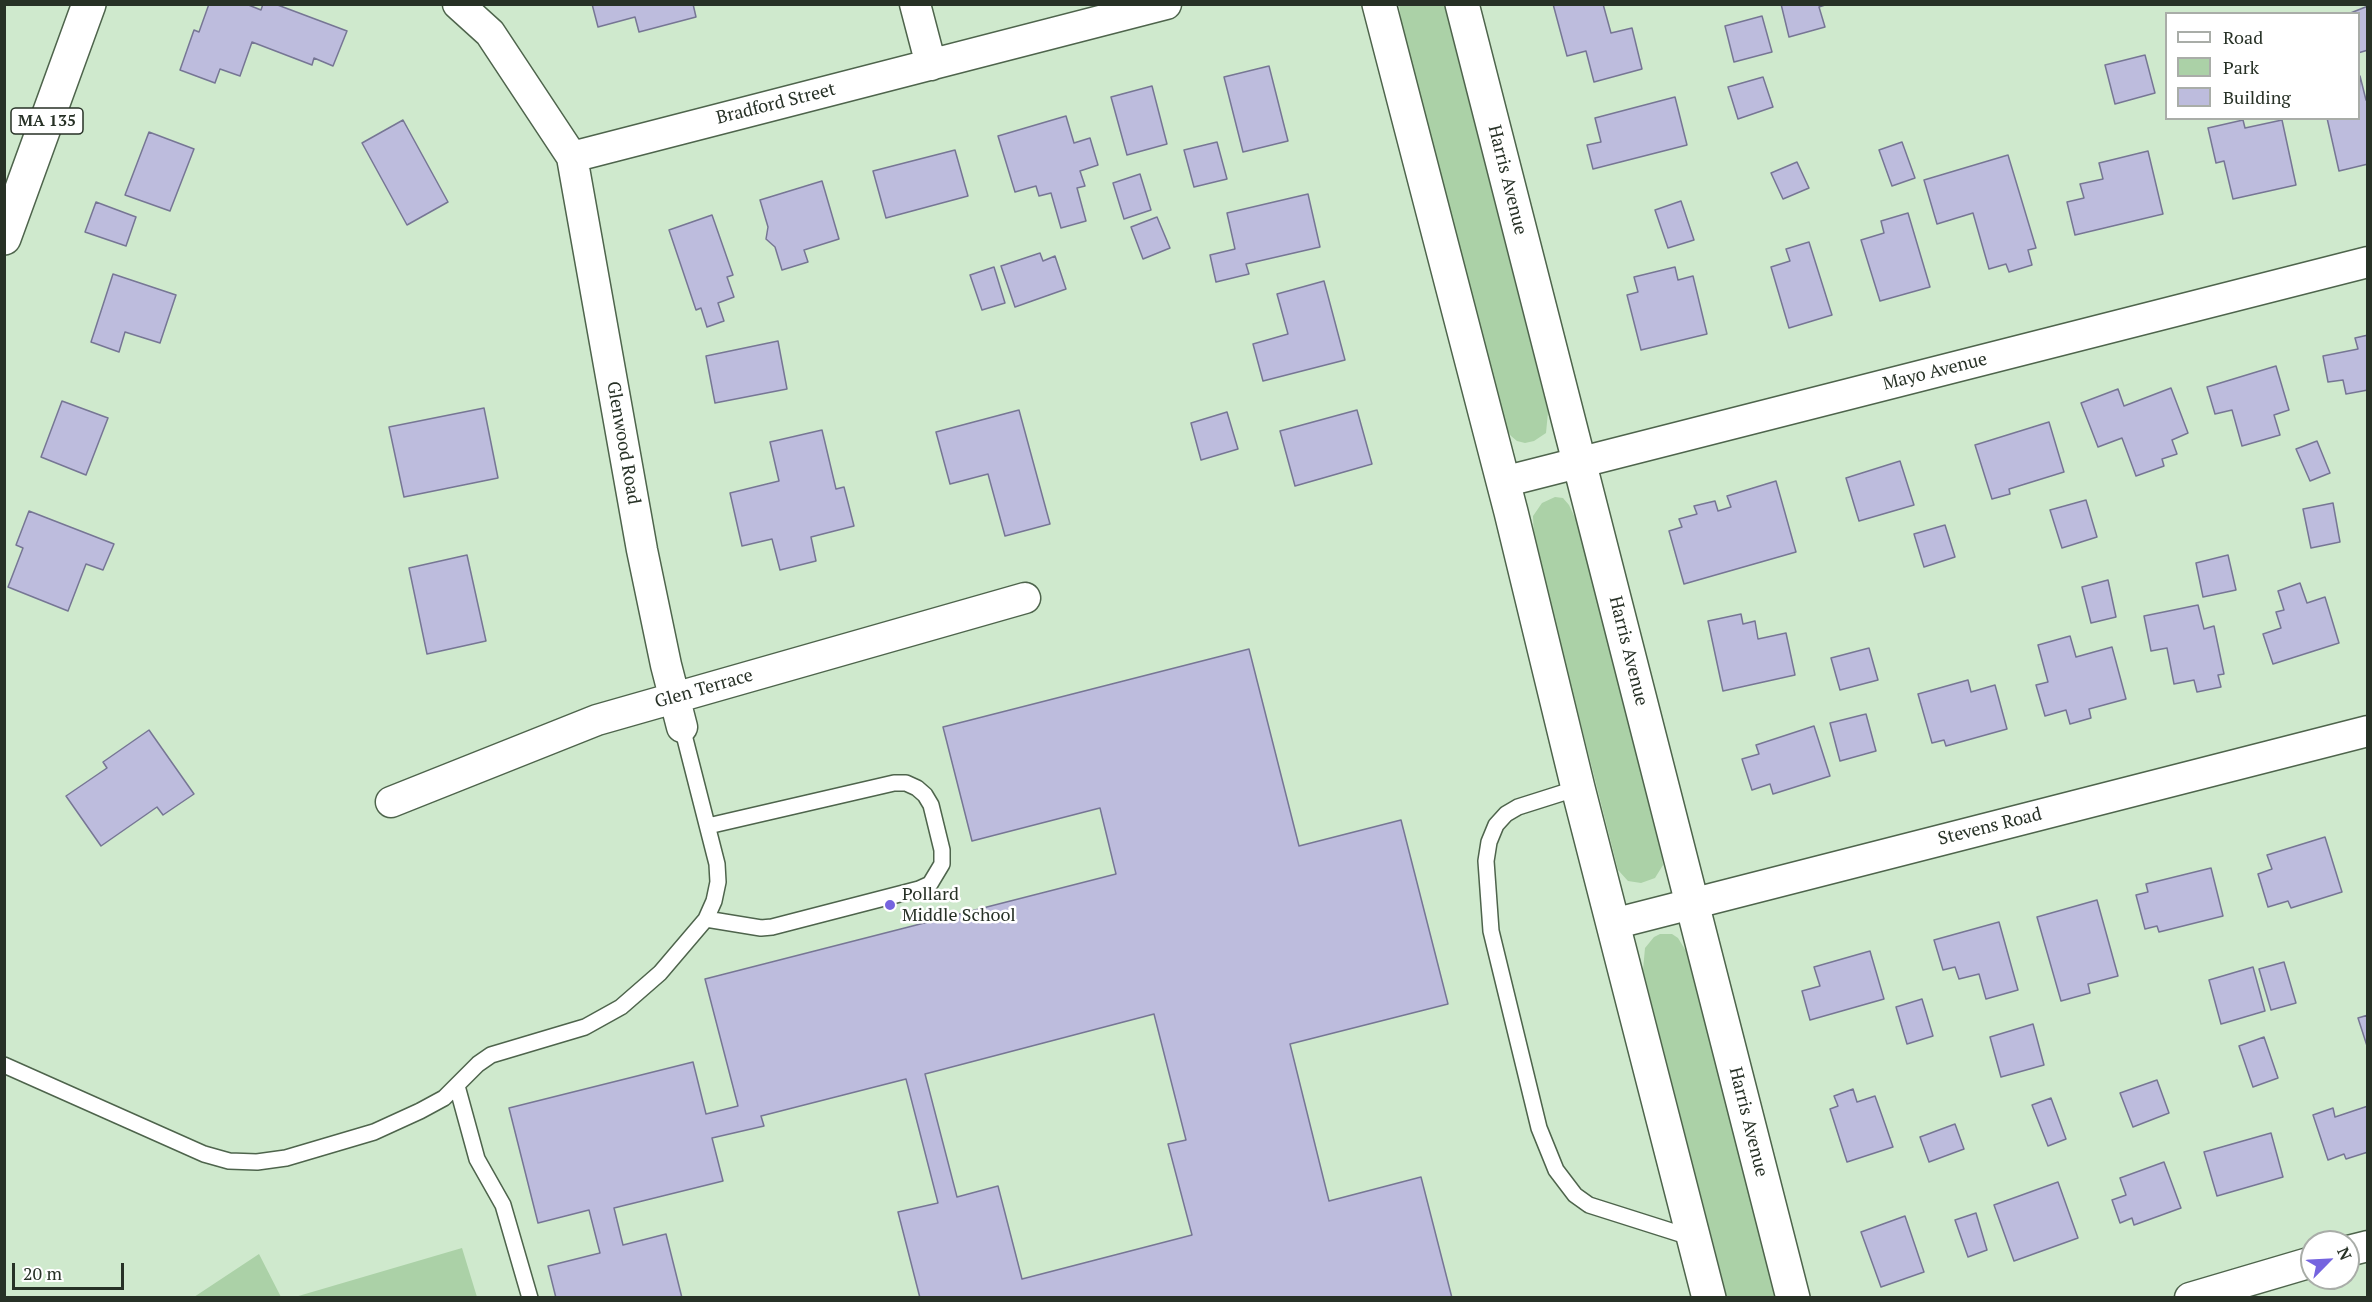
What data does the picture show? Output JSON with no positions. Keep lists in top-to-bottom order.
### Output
{
  "streets": {
    "street": [
      "Bradford Street",
      "MA 135",
      "Harris Avenue",
      "Mayo Avenue",
      "Glenwood Road",
      "Glen Terrace",
      "Stevens Road"
    ]
  },
  "crossings": [
    ["Bradford Street", "Glenwood Road"],
    ["Harris Avenue", "Mayo Avenue"],
    ["Harris Avenue", "Stevens Road"],
    ["Glenwood Road", "Glen Terrace"]
  ],
  "places": ["Pollard Middle School"],
  "legend": ["Road", "Park", "Building"],
  "scale_bar": "20 m",
  "north": "top right"
}
